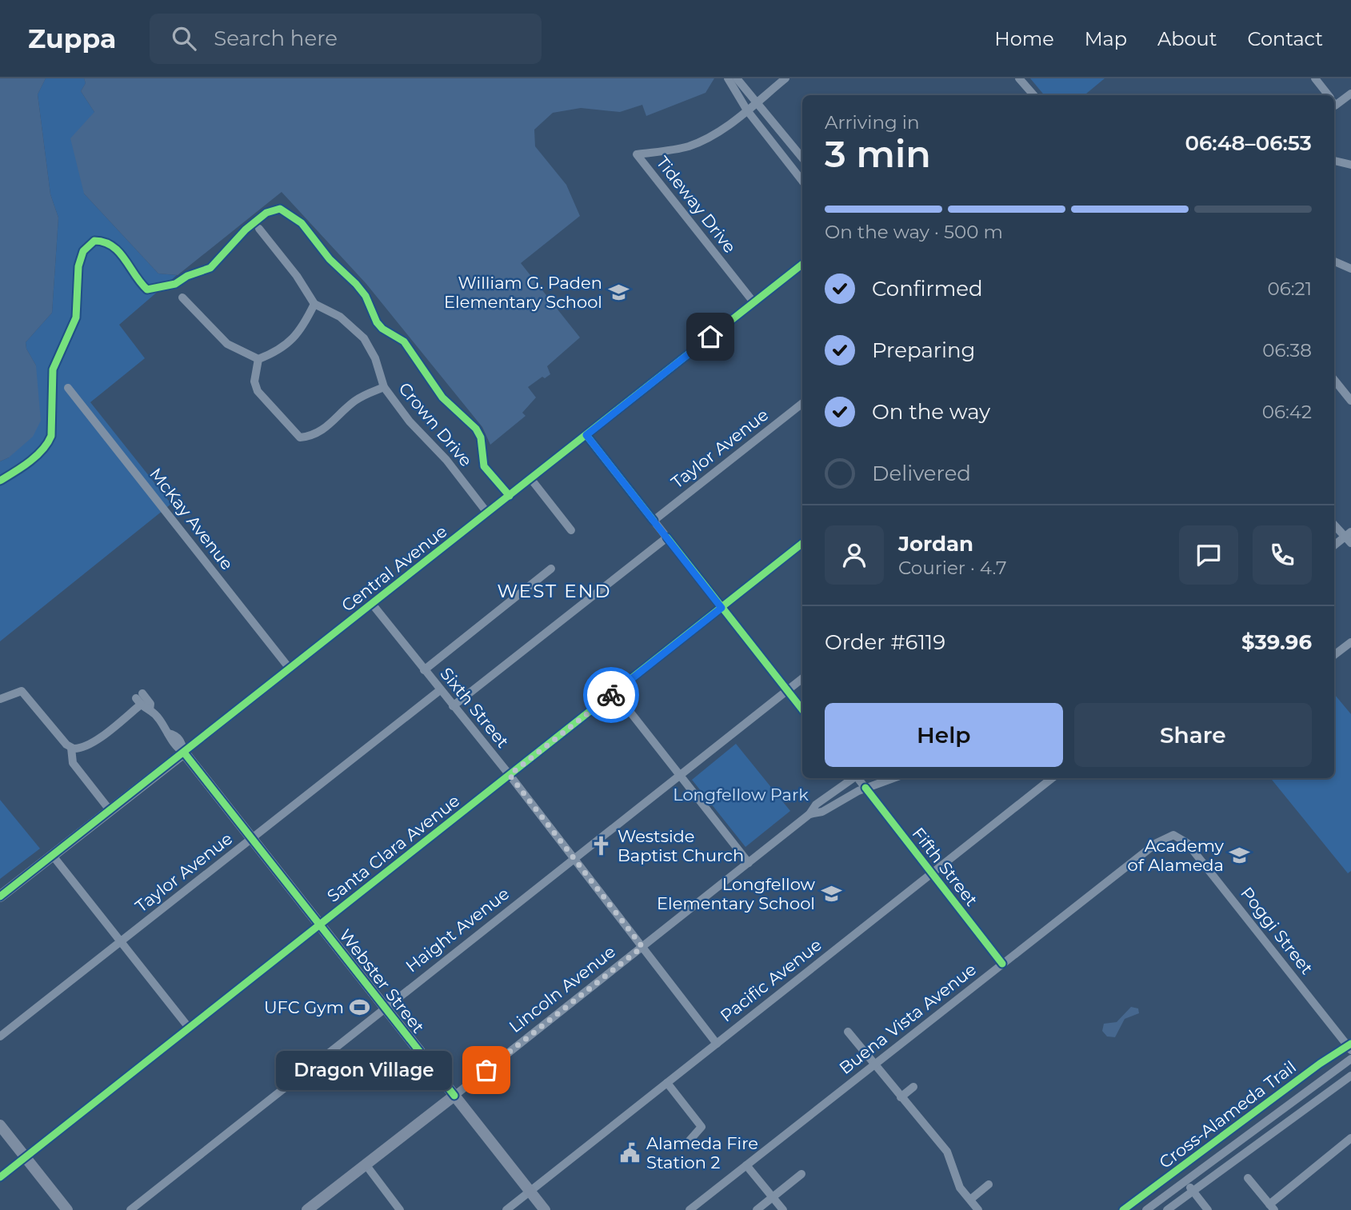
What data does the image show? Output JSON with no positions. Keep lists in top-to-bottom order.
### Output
{
  "streets": {
    "main road": ["Central Avenue", "Webster Street", "Lincoln Avenue"],
    "street": [
      "Tideway Drive",
      "Crown Drive",
      "Taylor Avenue",
      "McKay Avenue",
      "Sixth Street",
      "Santa Clara Avenue",
      "Fifth Street",
      "Haight Avenue",
      "Poggi Street",
      "Pacific Avenue",
      "Buena Vista Avenue"
    ],
    "cycle path": ["Cross-Alameda Trail"]
  },
  "crossings": [
    ["Tideway Drive", "Central Avenue"],
    ["Crown Drive", "Central Avenue"],
    ["Taylor Avenue", "Sixth Street"],
    ["Taylor Avenue", "Webster Street"],
    ["McKay Avenue", "Central Avenue"],
    ["Central Avenue", "Sixth Street"],
    ["Central Avenue", "Webster Street"],
    ["Sixth Street", "Santa Clara Avenue"],
    ["Sixth Street", "Haight Avenue"],
    ["Sixth Street", "Pacific Avenue"],
    ["Sixth Street", "Lincoln Avenue"],
    ["Santa Clara Avenue", "Webster Street"],
    ["Fifth Street", "Pacific Avenue"],
    ["Fifth Street", "Lincoln Avenue"],
    ["Fifth Street", "Buena Vista Avenue"],
    ["Haight Avenue", "Webster Street"],
    ["Poggi Street", "Buena Vista Avenue"],
    ["Pacific Avenue", "Webster Street"],
    ["Webster Street", "Lincoln Avenue"]
  ],
  "districts": ["WEST END"],
  "parks": ["Longfellow Park"],
  "places": {
    "school or university": ["William G. Paden Elementary School", "Academy of Alameda", "Longfellow Elementary School"],
    "church": ["Westside Baptist Church"],
    "sports": ["UFC Gym"],
    "other": ["Dragon Village"],
    "public building": ["Alameda Fire Station 2"]
  },
  "page": {
    "header": "Zuppa",
    "search": "Search here",
    "nav": [
      "Home",
      "Map",
      "About",
      "Contact"
    ],
    "heading": ["3 min", "Arriving in", "06:48–06:53"],
    "panel": [
      "Jordan",
      "Courier · 4.7",
      "Order #6119",
      "$39.96"
    ],
    "bar": "On the way · 500 m",
    "list": [
      ["Confirmed", "06:21"],
      ["Preparing", "06:38"],
      ["On the way", "06:42"],
      "Delivered"
    ],
    "buttons": ["Help", "Share"],
    "bubble": "Dragon Village"
  }
}
